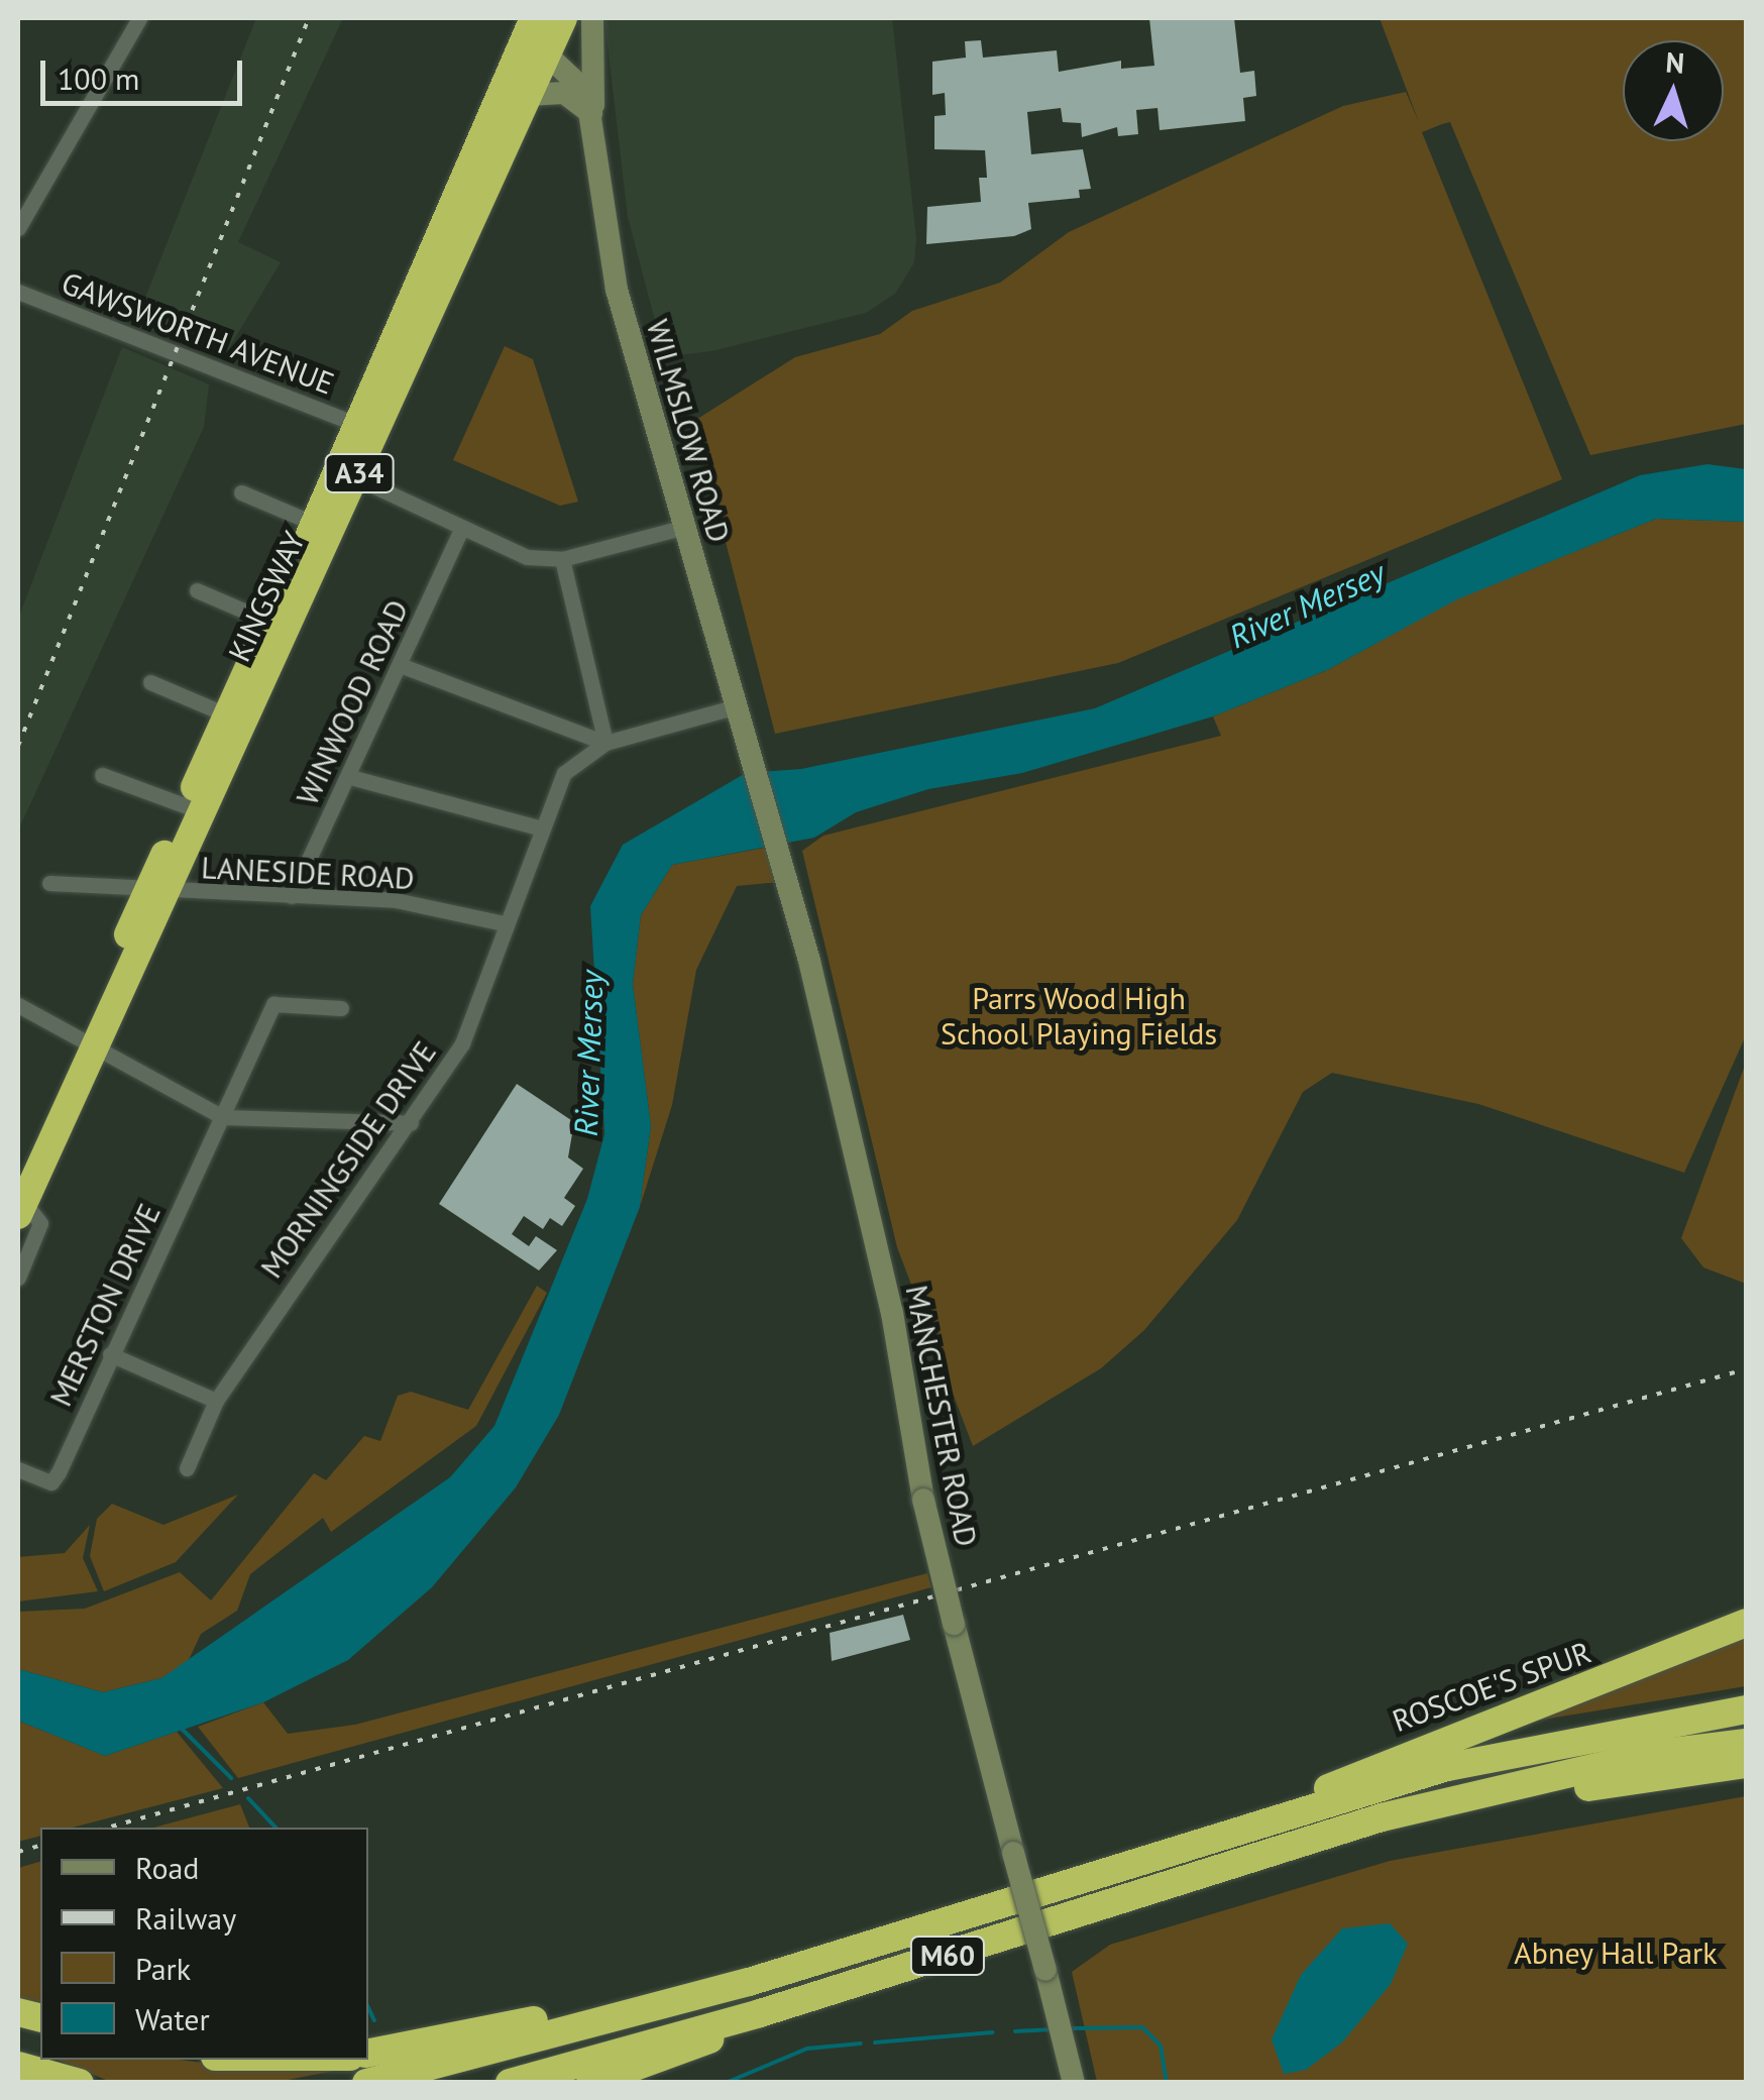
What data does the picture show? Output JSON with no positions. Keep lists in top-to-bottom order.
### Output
{
  "streets": {
    "highway": [
      "A34",
      "KINGSWAY",
      "ROSCOE'S SPUR",
      "M60"
    ],
    "main road": ["WILMSLOW ROAD", "MANCHESTER ROAD"],
    "street": [
      "GAWSWORTH AVENUE",
      "WINWOOD ROAD",
      "LANESIDE ROAD",
      "MORNINGSIDE DRIVE",
      "MERSTON DRIVE"
    ]
  },
  "crossings": [
    ["GAWSWORTH AVENUE", "KINGSWAY"],
    ["WILMSLOW ROAD", "KINGSWAY"],
    ["WILMSLOW ROAD", "MORNINGSIDE DRIVE"],
    ["WILMSLOW ROAD", "MANCHESTER ROAD"],
    ["KINGSWAY", "LANESIDE ROAD"],
    ["WINWOOD ROAD", "LANESIDE ROAD"],
    ["LANESIDE ROAD", "MORNINGSIDE DRIVE"],
    ["ROSCOE'S SPUR", "M60"]
  ],
  "water": ["River Mersey"],
  "parks": ["Parrs Wood High School Playing Fields", "Abney Hall Park"],
  "legend": [
    "Road",
    "Railway",
    "Park",
    "Water"
  ],
  "scale_bar": "100 m",
  "north": "top"
}
